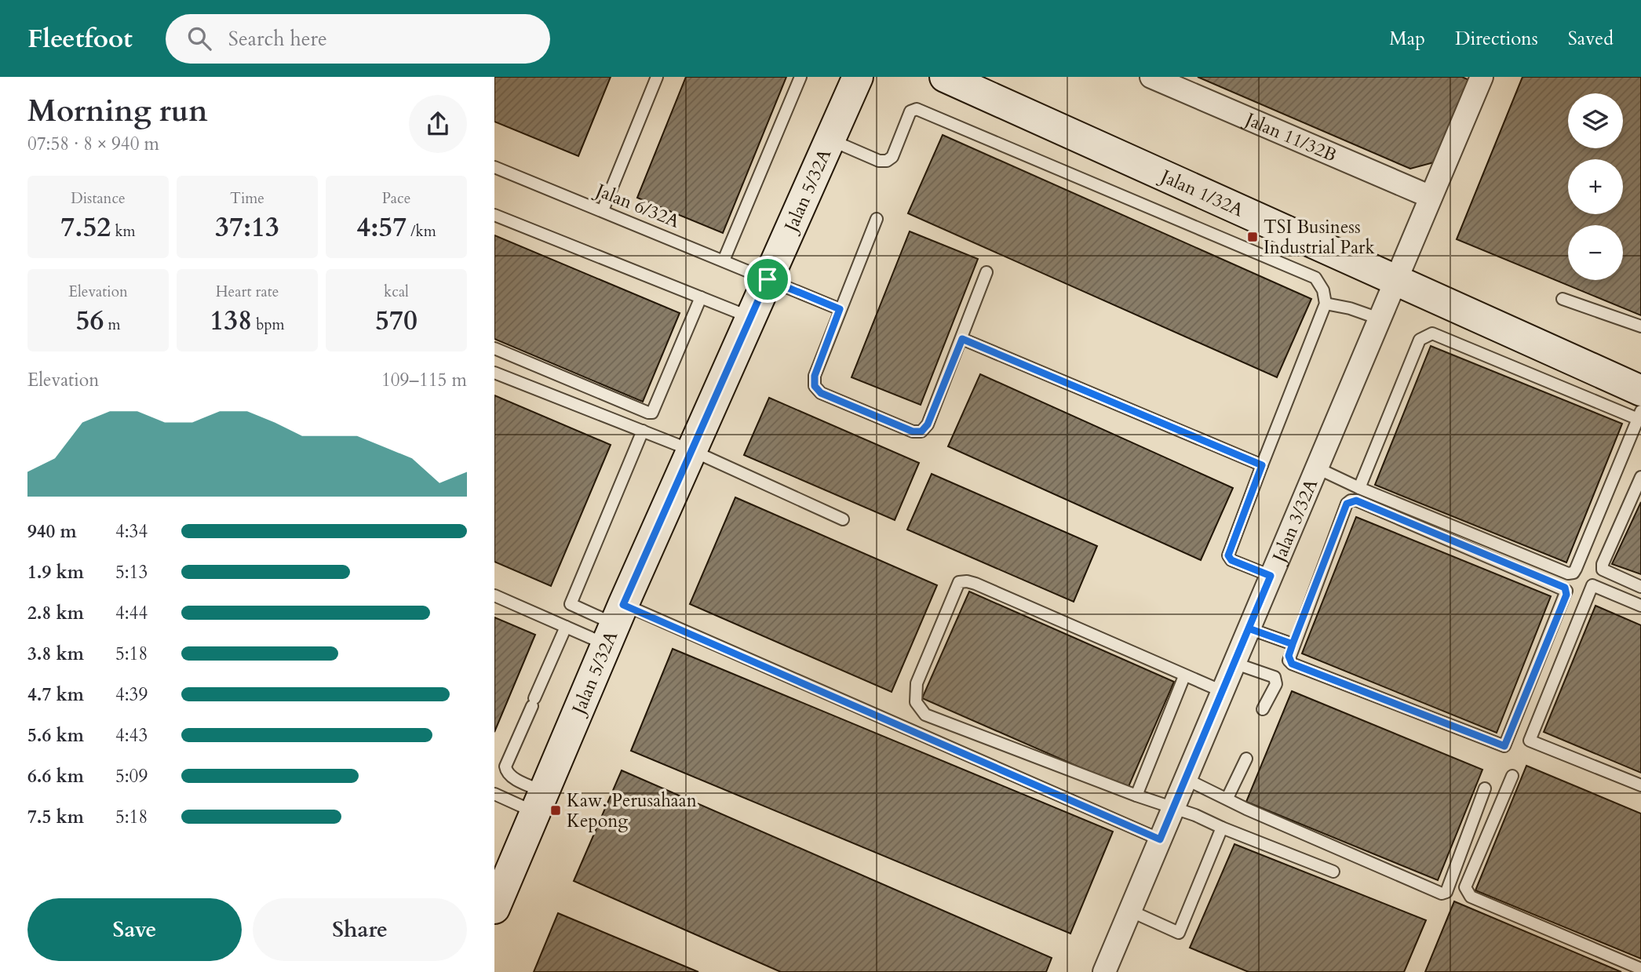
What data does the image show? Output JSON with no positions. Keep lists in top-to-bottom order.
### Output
{
  "streets": {
    "street": [
      "Jalan 11/32B",
      "Jalan 5/32A",
      "Jalan 1/32A",
      "Jalan 3/32A"
    ],
    "lane": ["Jalan 6/32A"]
  },
  "crossings": [
    ["Jalan 11/32B", "Jalan 3/32A"],
    ["Jalan 5/32A", "Jalan 6/32A"],
    ["Jalan 1/32A", "Jalan 3/32A"]
  ],
  "places": {
    "transit": ["TSI Business Industrial Park", "Kaw. Perusahaan Kepong"]
  },
  "page": {
    "header": "Fleetfoot",
    "search": "Search here",
    "nav": ["Map", "Directions", "Saved"],
    "heading": ["Morning run", "07:58 · 8 × 940 m"],
    "map_buttons": ["+", "−"],
    "stats": [
      ["Distance", "7.52 km"],
      ["Time", "37:13"],
      ["Pace", "4:57 /km"],
      ["Elevation", "56 m"],
      ["Heart rate", "138 bpm"],
      ["kcal", "570"]
    ],
    "chart": ["Elevation", "109–115 m"],
    "list": [
      {
        "name": "940 m",
        "note": "4:34"
      },
      {
        "name": "1.9 km",
        "note": "5:13"
      },
      {
        "name": "2.8 km",
        "note": "4:44"
      },
      {
        "name": "3.8 km",
        "note": "5:18"
      },
      {
        "name": "4.7 km",
        "note": "4:39"
      },
      {
        "name": "5.6 km",
        "note": "4:43"
      },
      {
        "name": "6.6 km",
        "note": "5:09"
      },
      {
        "name": "7.5 km",
        "note": "5:18"
      }
    ],
    "buttons": ["Save", "Share"]
  }
}
